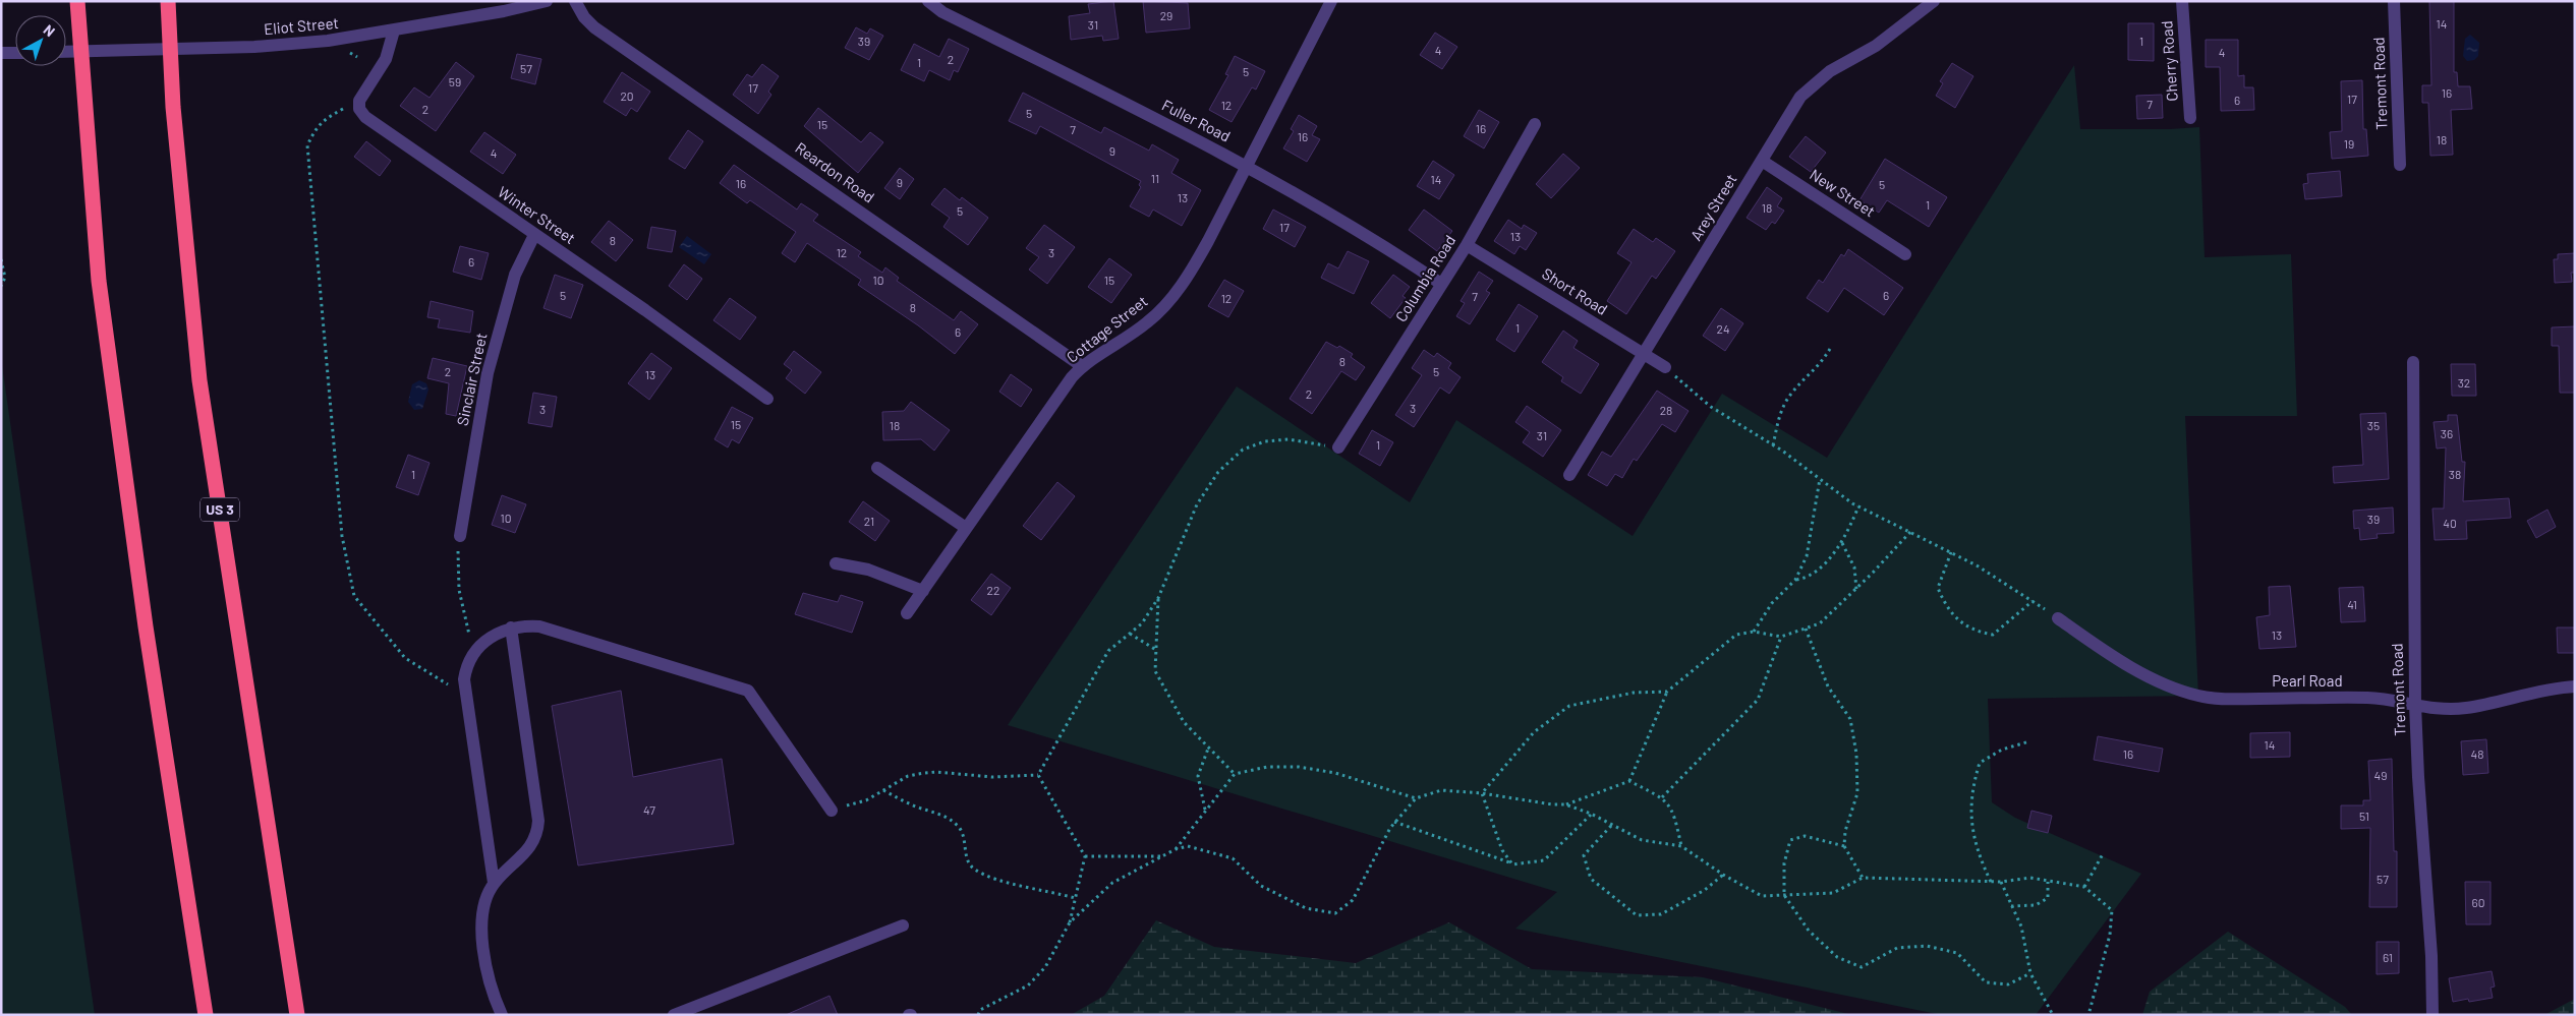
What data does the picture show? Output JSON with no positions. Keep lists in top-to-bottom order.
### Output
{
  "streets": {
    "highway": ["US 3"],
    "street": [
      "Eliot Street",
      "Cherry Road",
      "Tremont Road",
      "Fuller Road",
      "Reardon Road",
      "New Street",
      "Arey Street",
      "Winter Street",
      "Columbia Road",
      "Short Road",
      "Cottage Street",
      "Sinclair Street",
      "Pearl Road"
    ]
  },
  "crossings": [
    ["Tremont Road", "Pearl Road"],
    ["Fuller Road", "Columbia Road"],
    ["Fuller Road", "Cottage Street"],
    ["Reardon Road", "Cottage Street"],
    ["New Street", "Arey Street"],
    ["Arey Street", "Short Road"],
    ["Winter Street", "Sinclair Street"],
    ["Columbia Road", "Short Road"]
  ],
  "house_numbers": [
    "29",
    "14",
    "31",
    "39",
    "1",
    "4",
    "4",
    "2",
    "1",
    "57",
    "5",
    "59",
    "17",
    "16",
    "20",
    "17",
    "6",
    "7",
    "12",
    "2",
    "5",
    "15",
    "16",
    "7",
    "16",
    "18",
    "19",
    "9",
    "4",
    "11",
    "14",
    "9",
    "16",
    "5",
    "13",
    "1",
    "18",
    "5",
    "17",
    "13",
    "8",
    "12",
    "3",
    "6",
    "10",
    "15",
    "5",
    "6",
    "7",
    "12",
    "8",
    "1",
    "24",
    "6",
    "8",
    "2",
    "5",
    "13",
    "32",
    "2",
    "3",
    "3",
    "28",
    "15",
    "18",
    "35",
    "36",
    "31",
    "1",
    "1",
    "38",
    "10",
    "39",
    "21",
    "40",
    "22",
    "41",
    "13",
    "14",
    "16",
    "48",
    "49",
    "47",
    "51",
    "57",
    "60",
    "61"
  ],
  "north": "top right"
}
